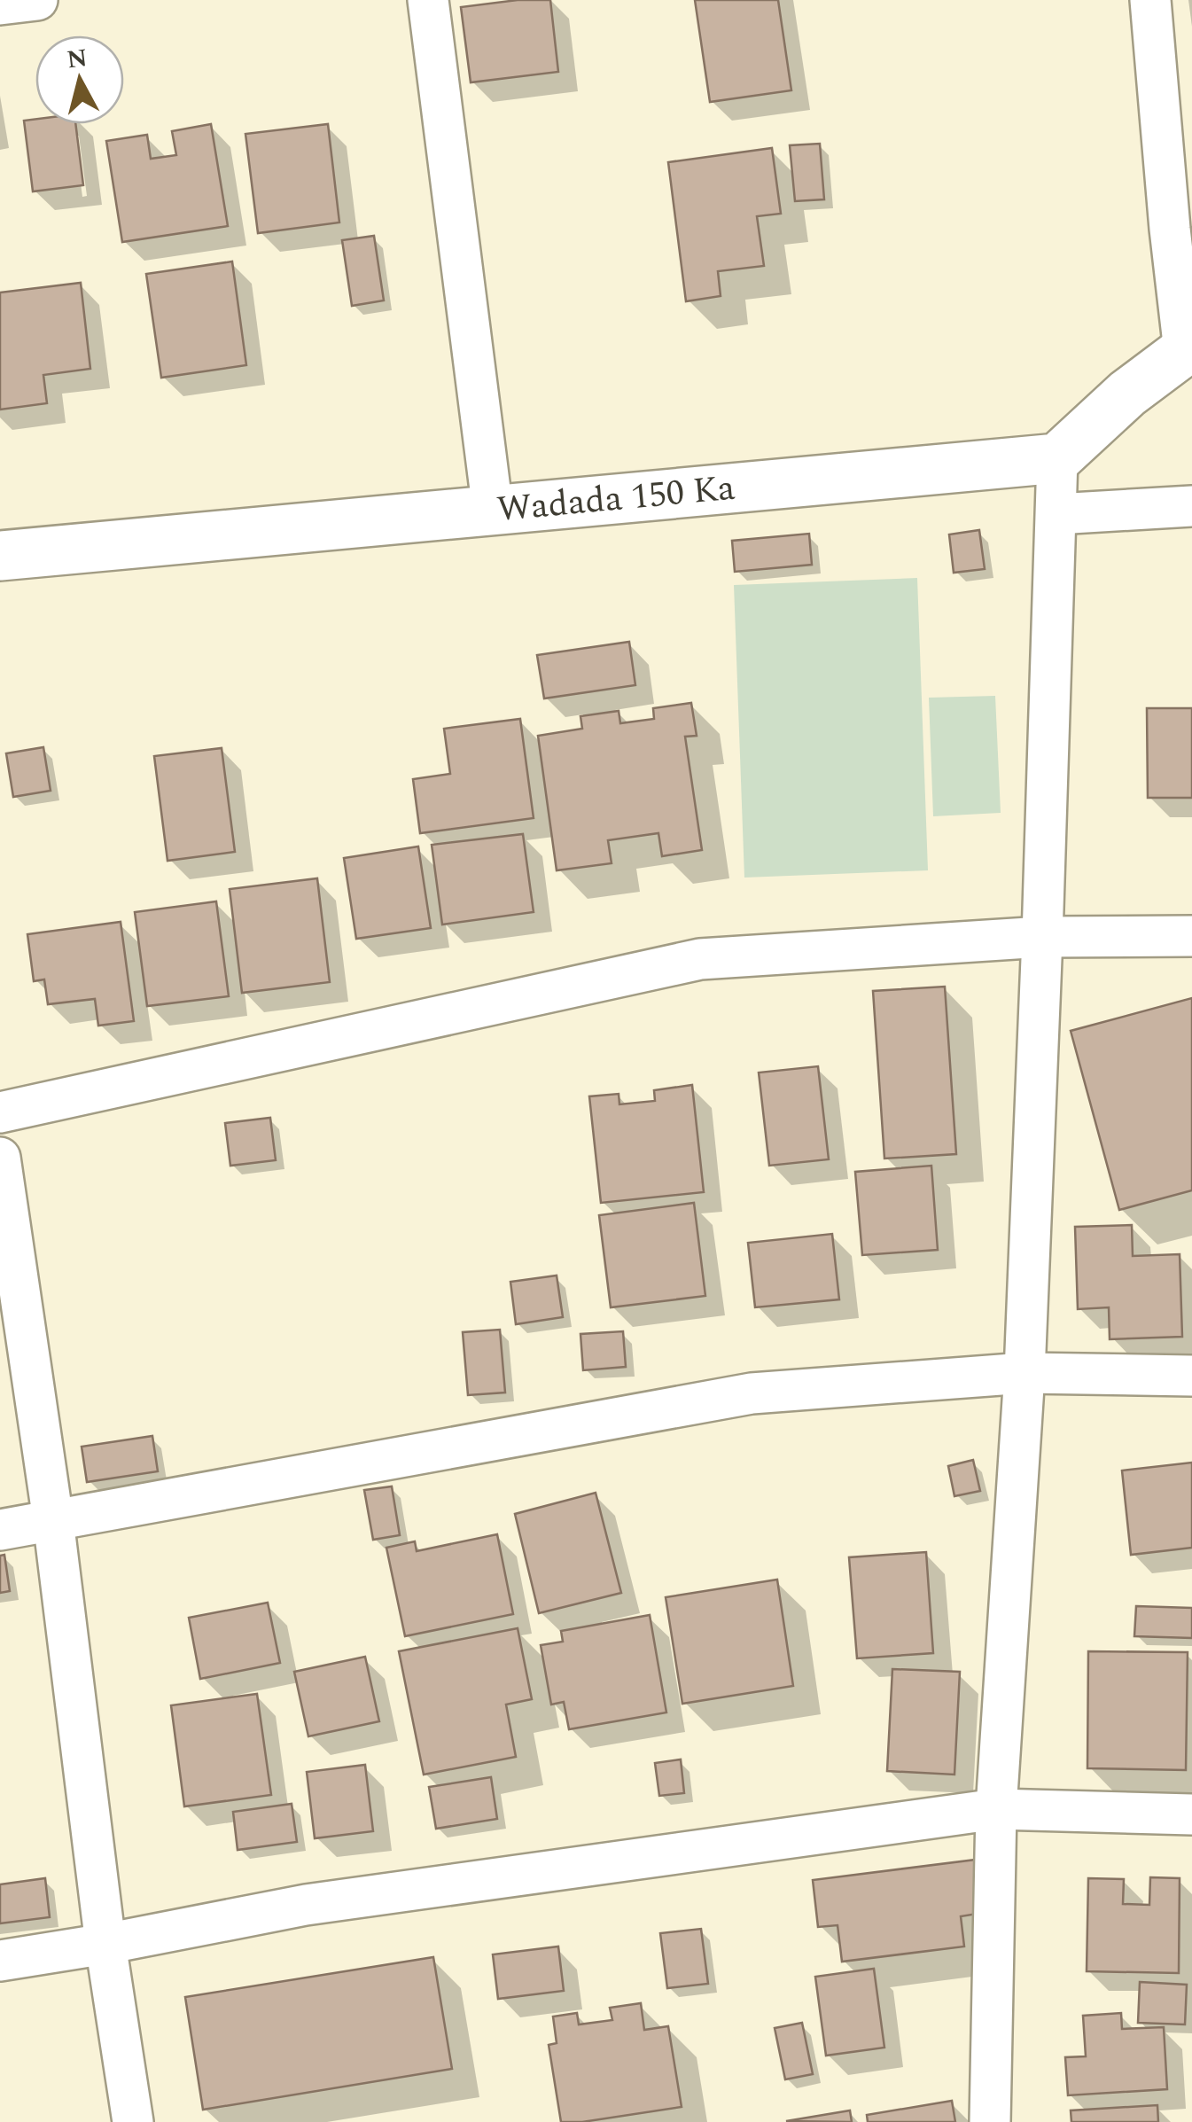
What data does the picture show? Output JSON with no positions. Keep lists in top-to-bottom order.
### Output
{
  "streets": {
    "street": ["Wadada 150 Ka"]
  },
  "north": "top"
}
